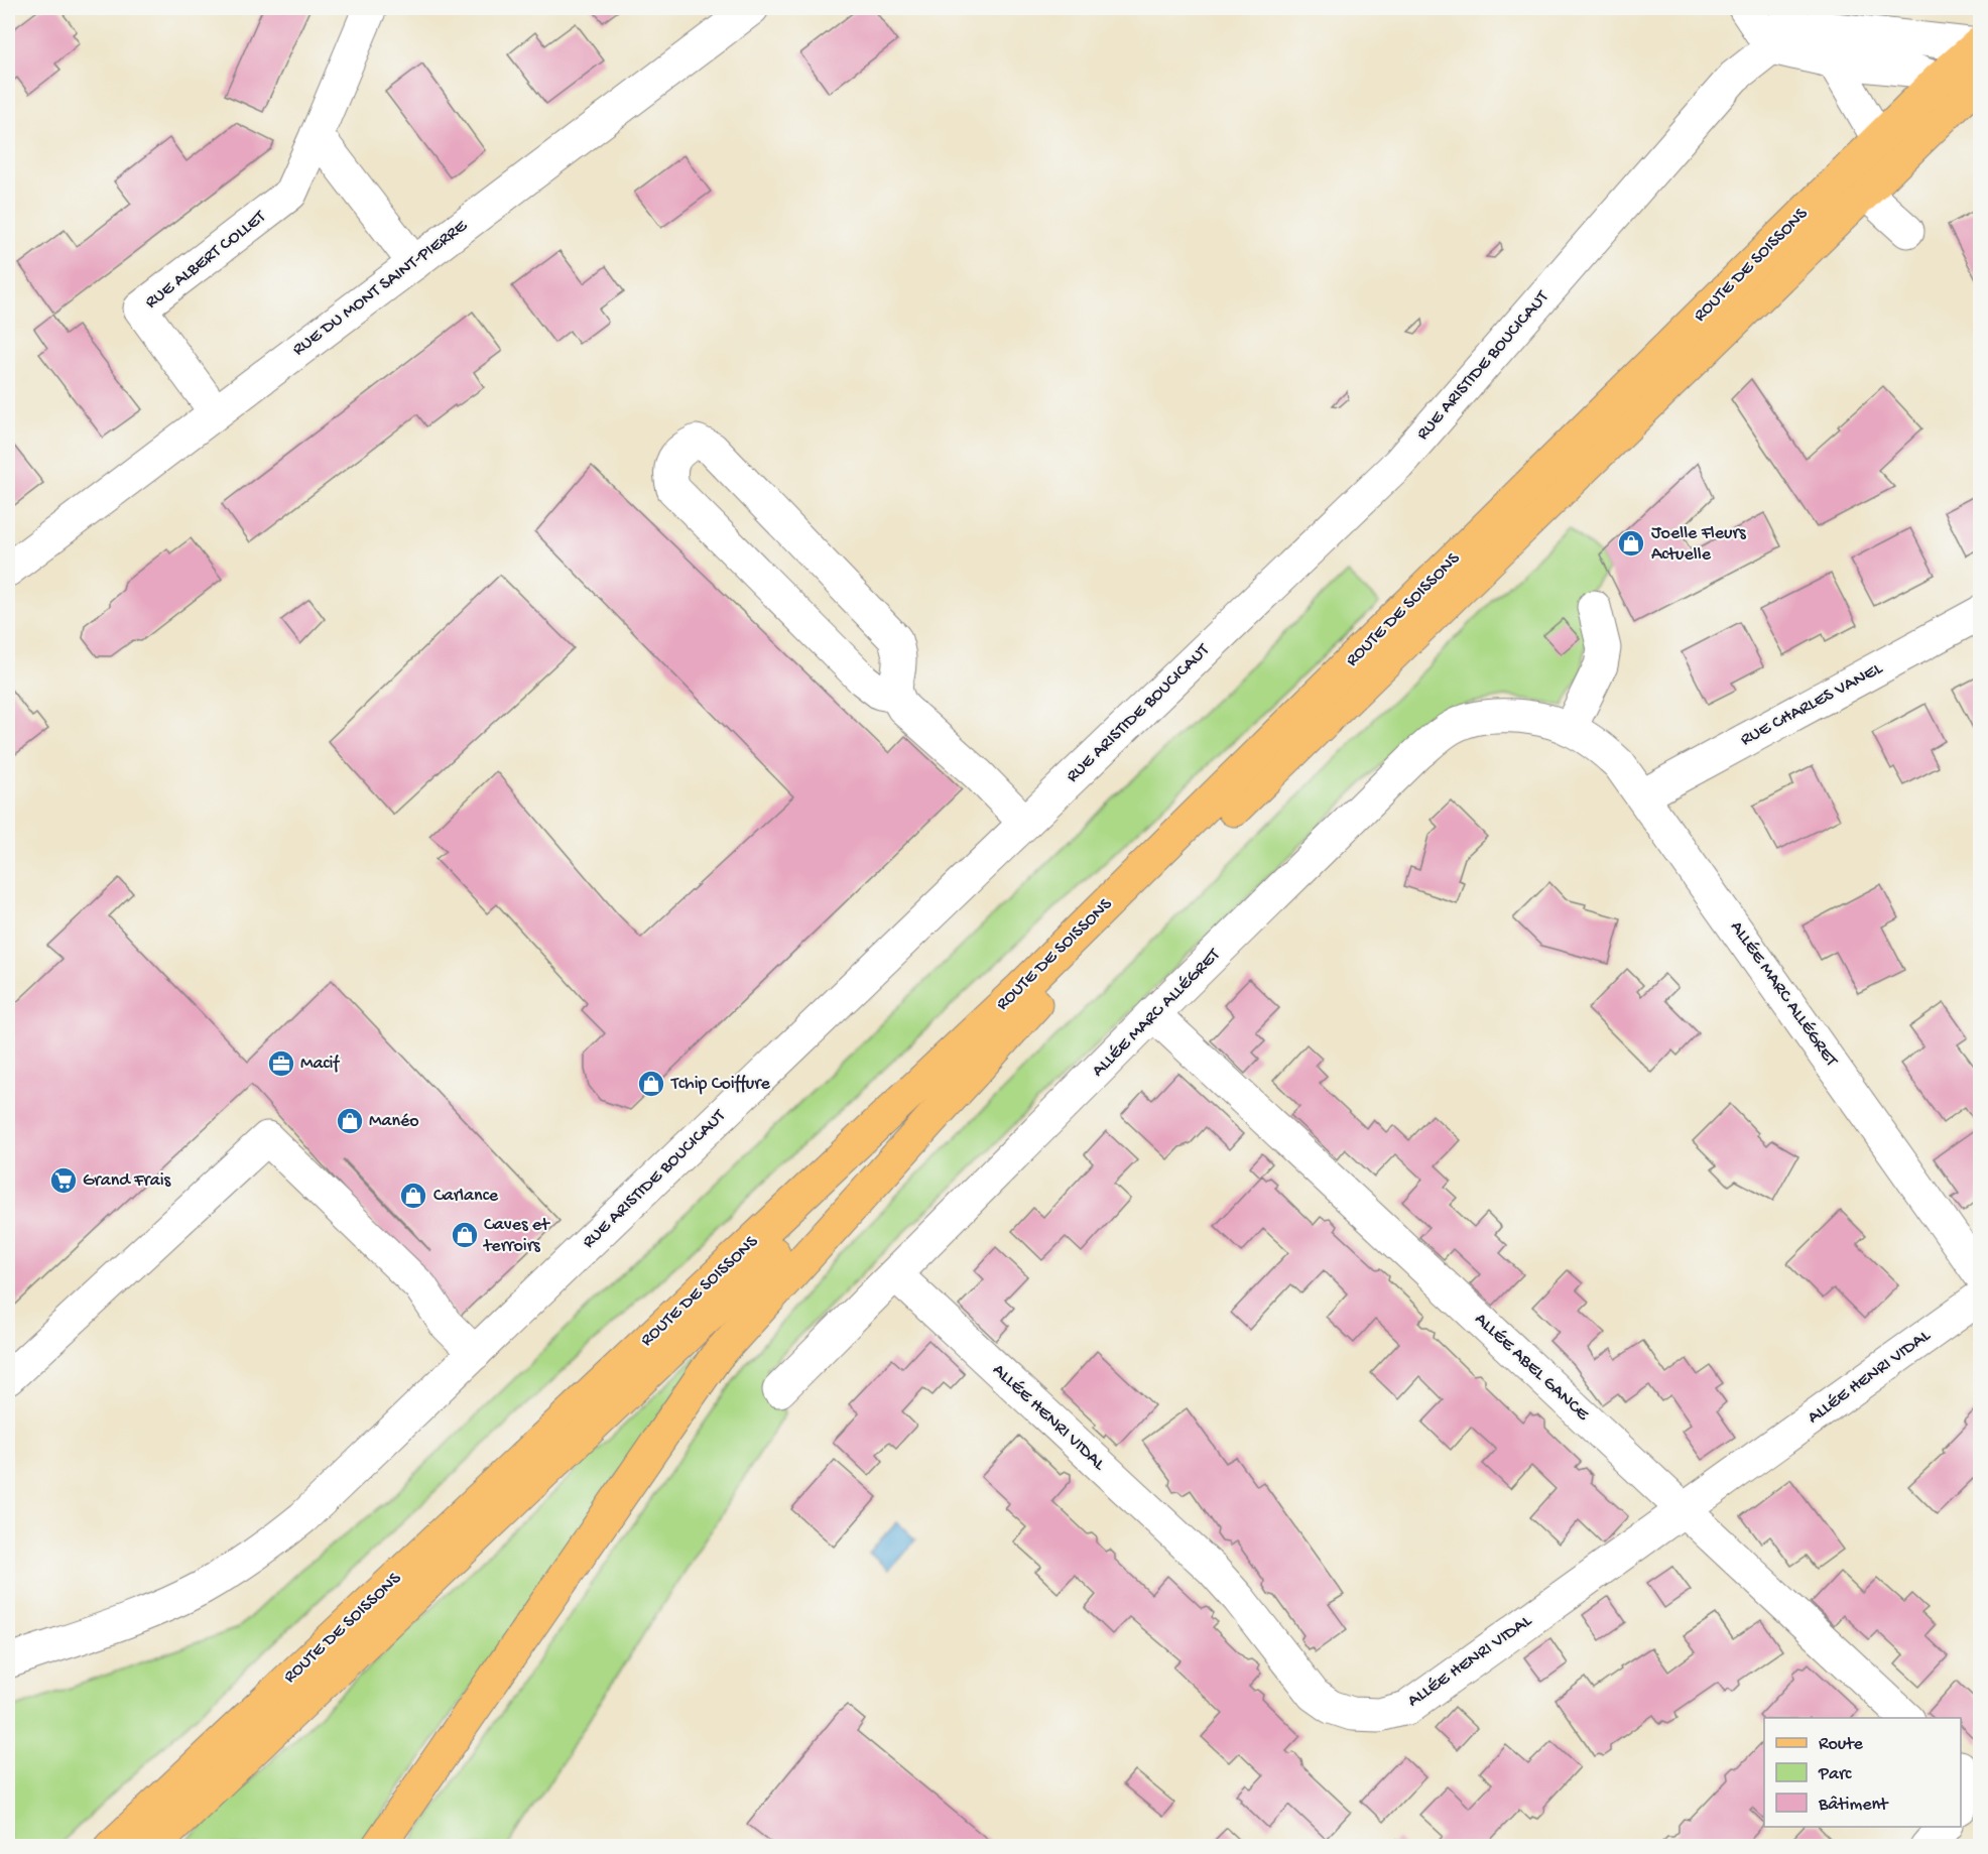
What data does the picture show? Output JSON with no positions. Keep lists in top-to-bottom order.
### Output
{
  "streets": {
    "main road": ["ROUTE DE SOISSONS"],
    "street": [
      "RUE ALBERT COLLET",
      "RUE DU MONT SAINT-PIERRE",
      "RUE ARISTIDE BOUCICAUT",
      "RUE CHARLES VANEL",
      "ALLÉE MARC ALLÉGRET",
      "ALLÉE ABEL GANCE",
      "ALLÉE HENRI VIDAL"
    ]
  },
  "crossings": [
    ["RUE ALBERT COLLET", "RUE DU MONT SAINT-PIERRE"],
    ["ROUTE DE SOISSONS", "RUE ARISTIDE BOUCICAUT"],
    ["RUE CHARLES VANEL", "ALLÉE MARC ALLÉGRET"],
    ["ALLÉE MARC ALLÉGRET", "ALLÉE ABEL GANCE"],
    ["ALLÉE MARC ALLÉGRET", "ALLÉE HENRI VIDAL"],
    ["ALLÉE ABEL GANCE", "ALLÉE HENRI VIDAL"]
  ],
  "places": {
    "shop": [
      "Joelle Fleurs Actuelle",
      "Tchip Coiffure",
      "Manéo",
      "Carlance",
      "Caves et terroirs"
    ],
    "office": ["Macif"],
    "supermarket": ["Grand Frais"]
  },
  "legend": ["Route", "Parc", "Bâtiment"]
}
